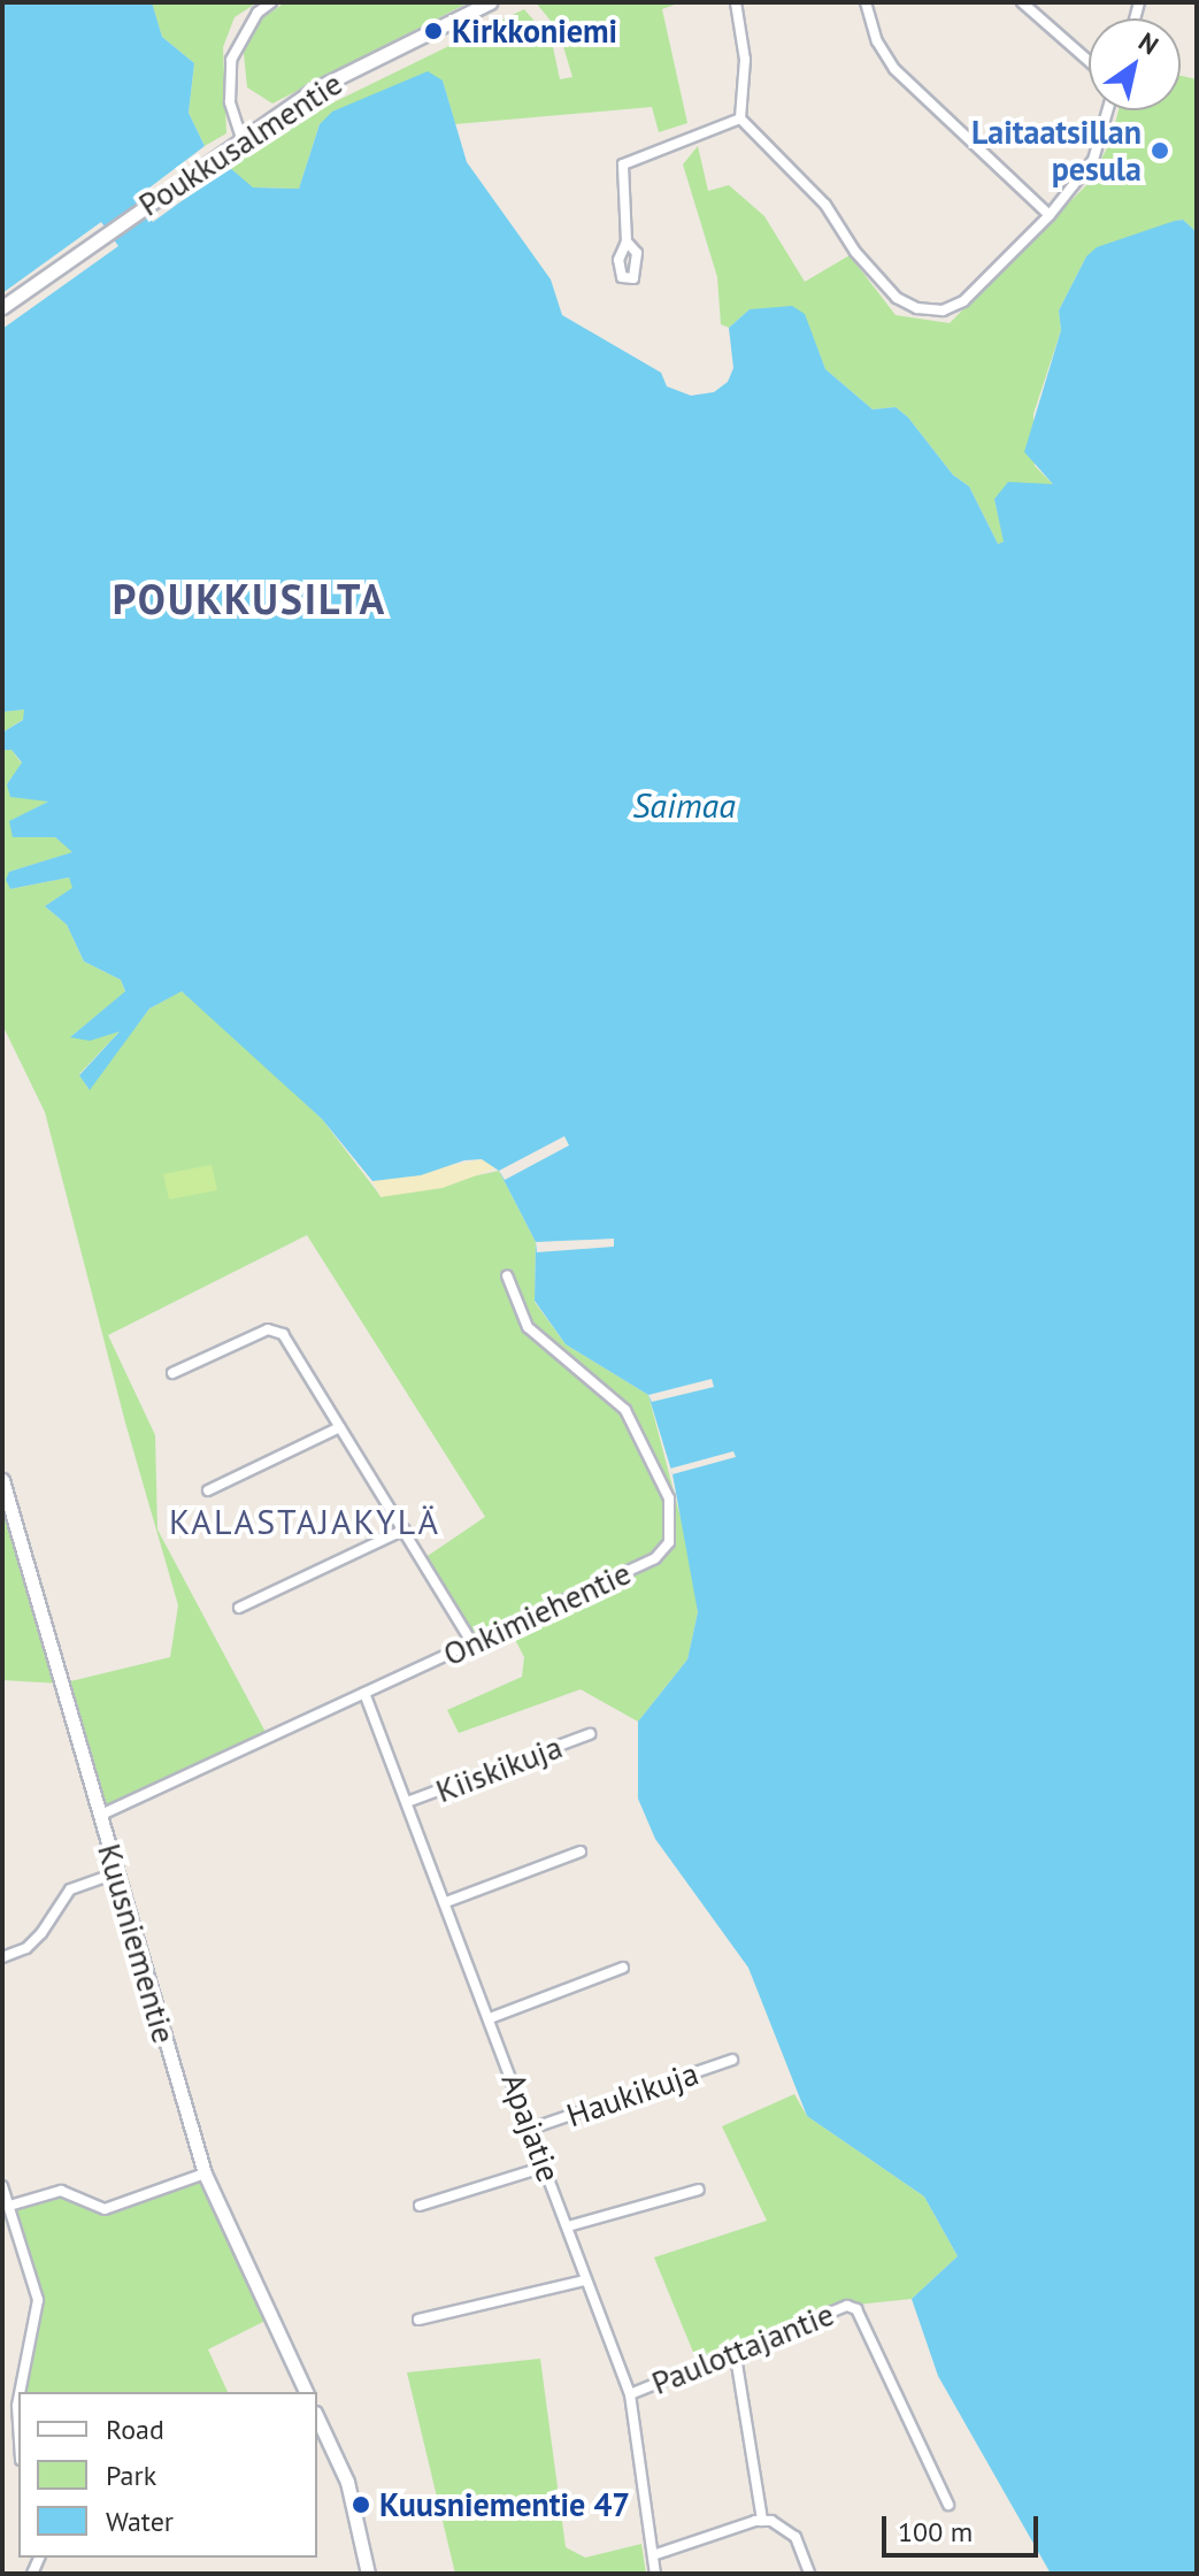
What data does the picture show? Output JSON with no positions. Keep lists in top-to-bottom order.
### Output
{
  "streets": {
    "street": [
      "Poukkusalmentie",
      "Onkimiehentie",
      "Kiiskikuja",
      "Kuusniementie",
      "Haukikuja",
      "Apajatie",
      "Paulottajantie"
    ]
  },
  "crossings": [
    ["Onkimiehentie", "Kuusniementie"],
    ["Onkimiehentie", "Apajatie"],
    ["Kiiskikuja", "Apajatie"],
    ["Haukikuja", "Apajatie"],
    ["Apajatie", "Paulottajantie"]
  ],
  "districts": ["POUKKUSILTA", "KALASTAJAKYLÄ"],
  "water": ["Saimaa"],
  "places": ["Kirkkoniemi", "Laitaatsillan pesula", "Kuusniementie 47"],
  "legend": ["Road", "Park", "Water"],
  "scale_bar": "100 m",
  "north": "top right"
}
